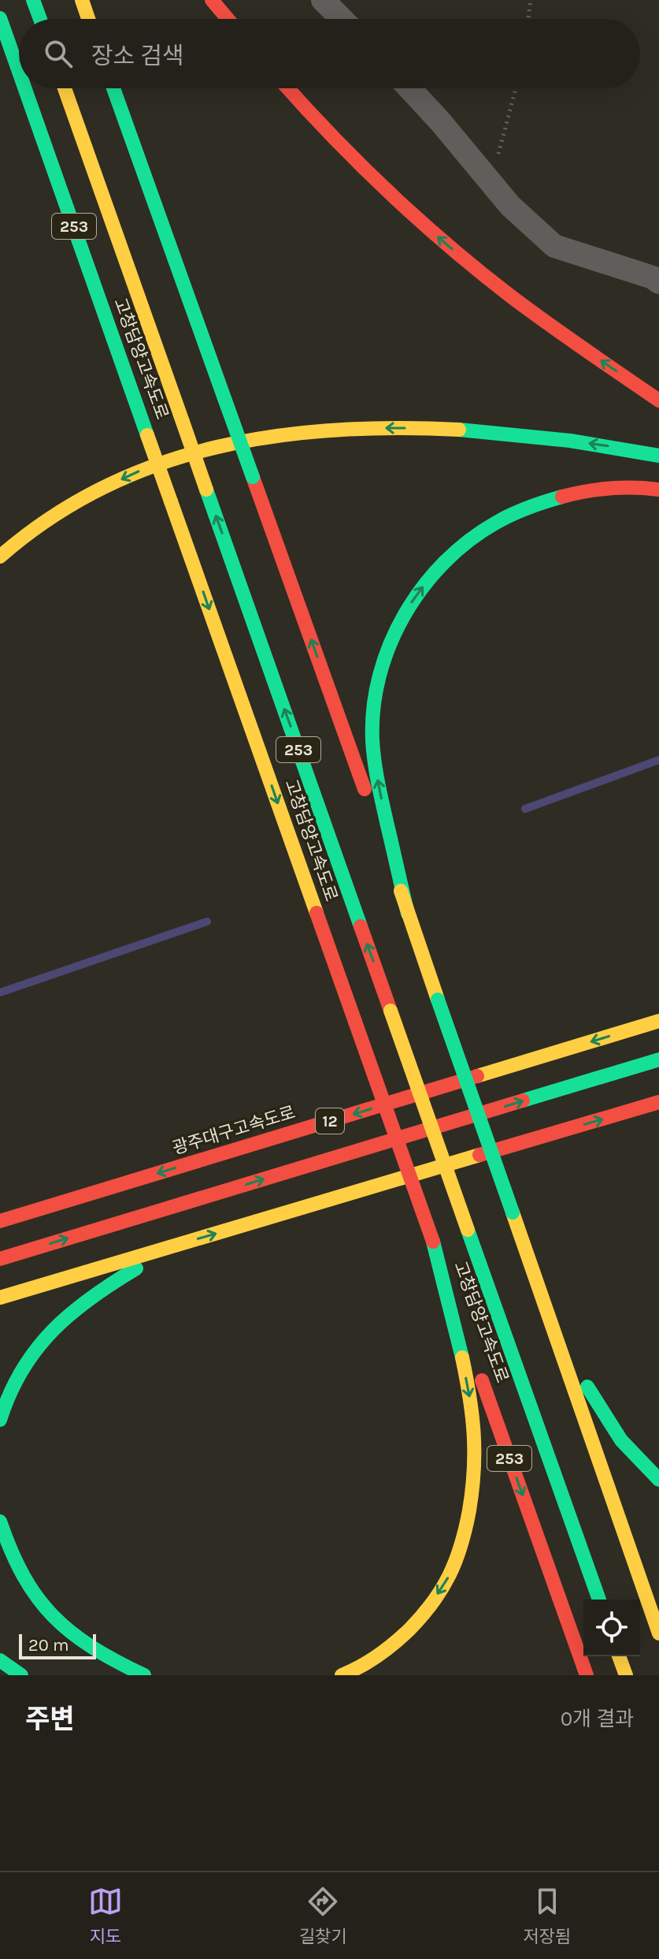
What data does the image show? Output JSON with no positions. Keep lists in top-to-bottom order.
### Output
{
  "streets": {
    "highway": [
      "253",
      "고창담양고속도로",
      "12",
      "광주대구고속도로"
    ]
  },
  "scale_bar": "20 m",
  "page": {
    "search": "장소 검색",
    "scale": "20 m",
    "heading": ["주변", "0개 결과"],
    "nav": ["지도", "길찾기", "저장됨"]
  }
}
